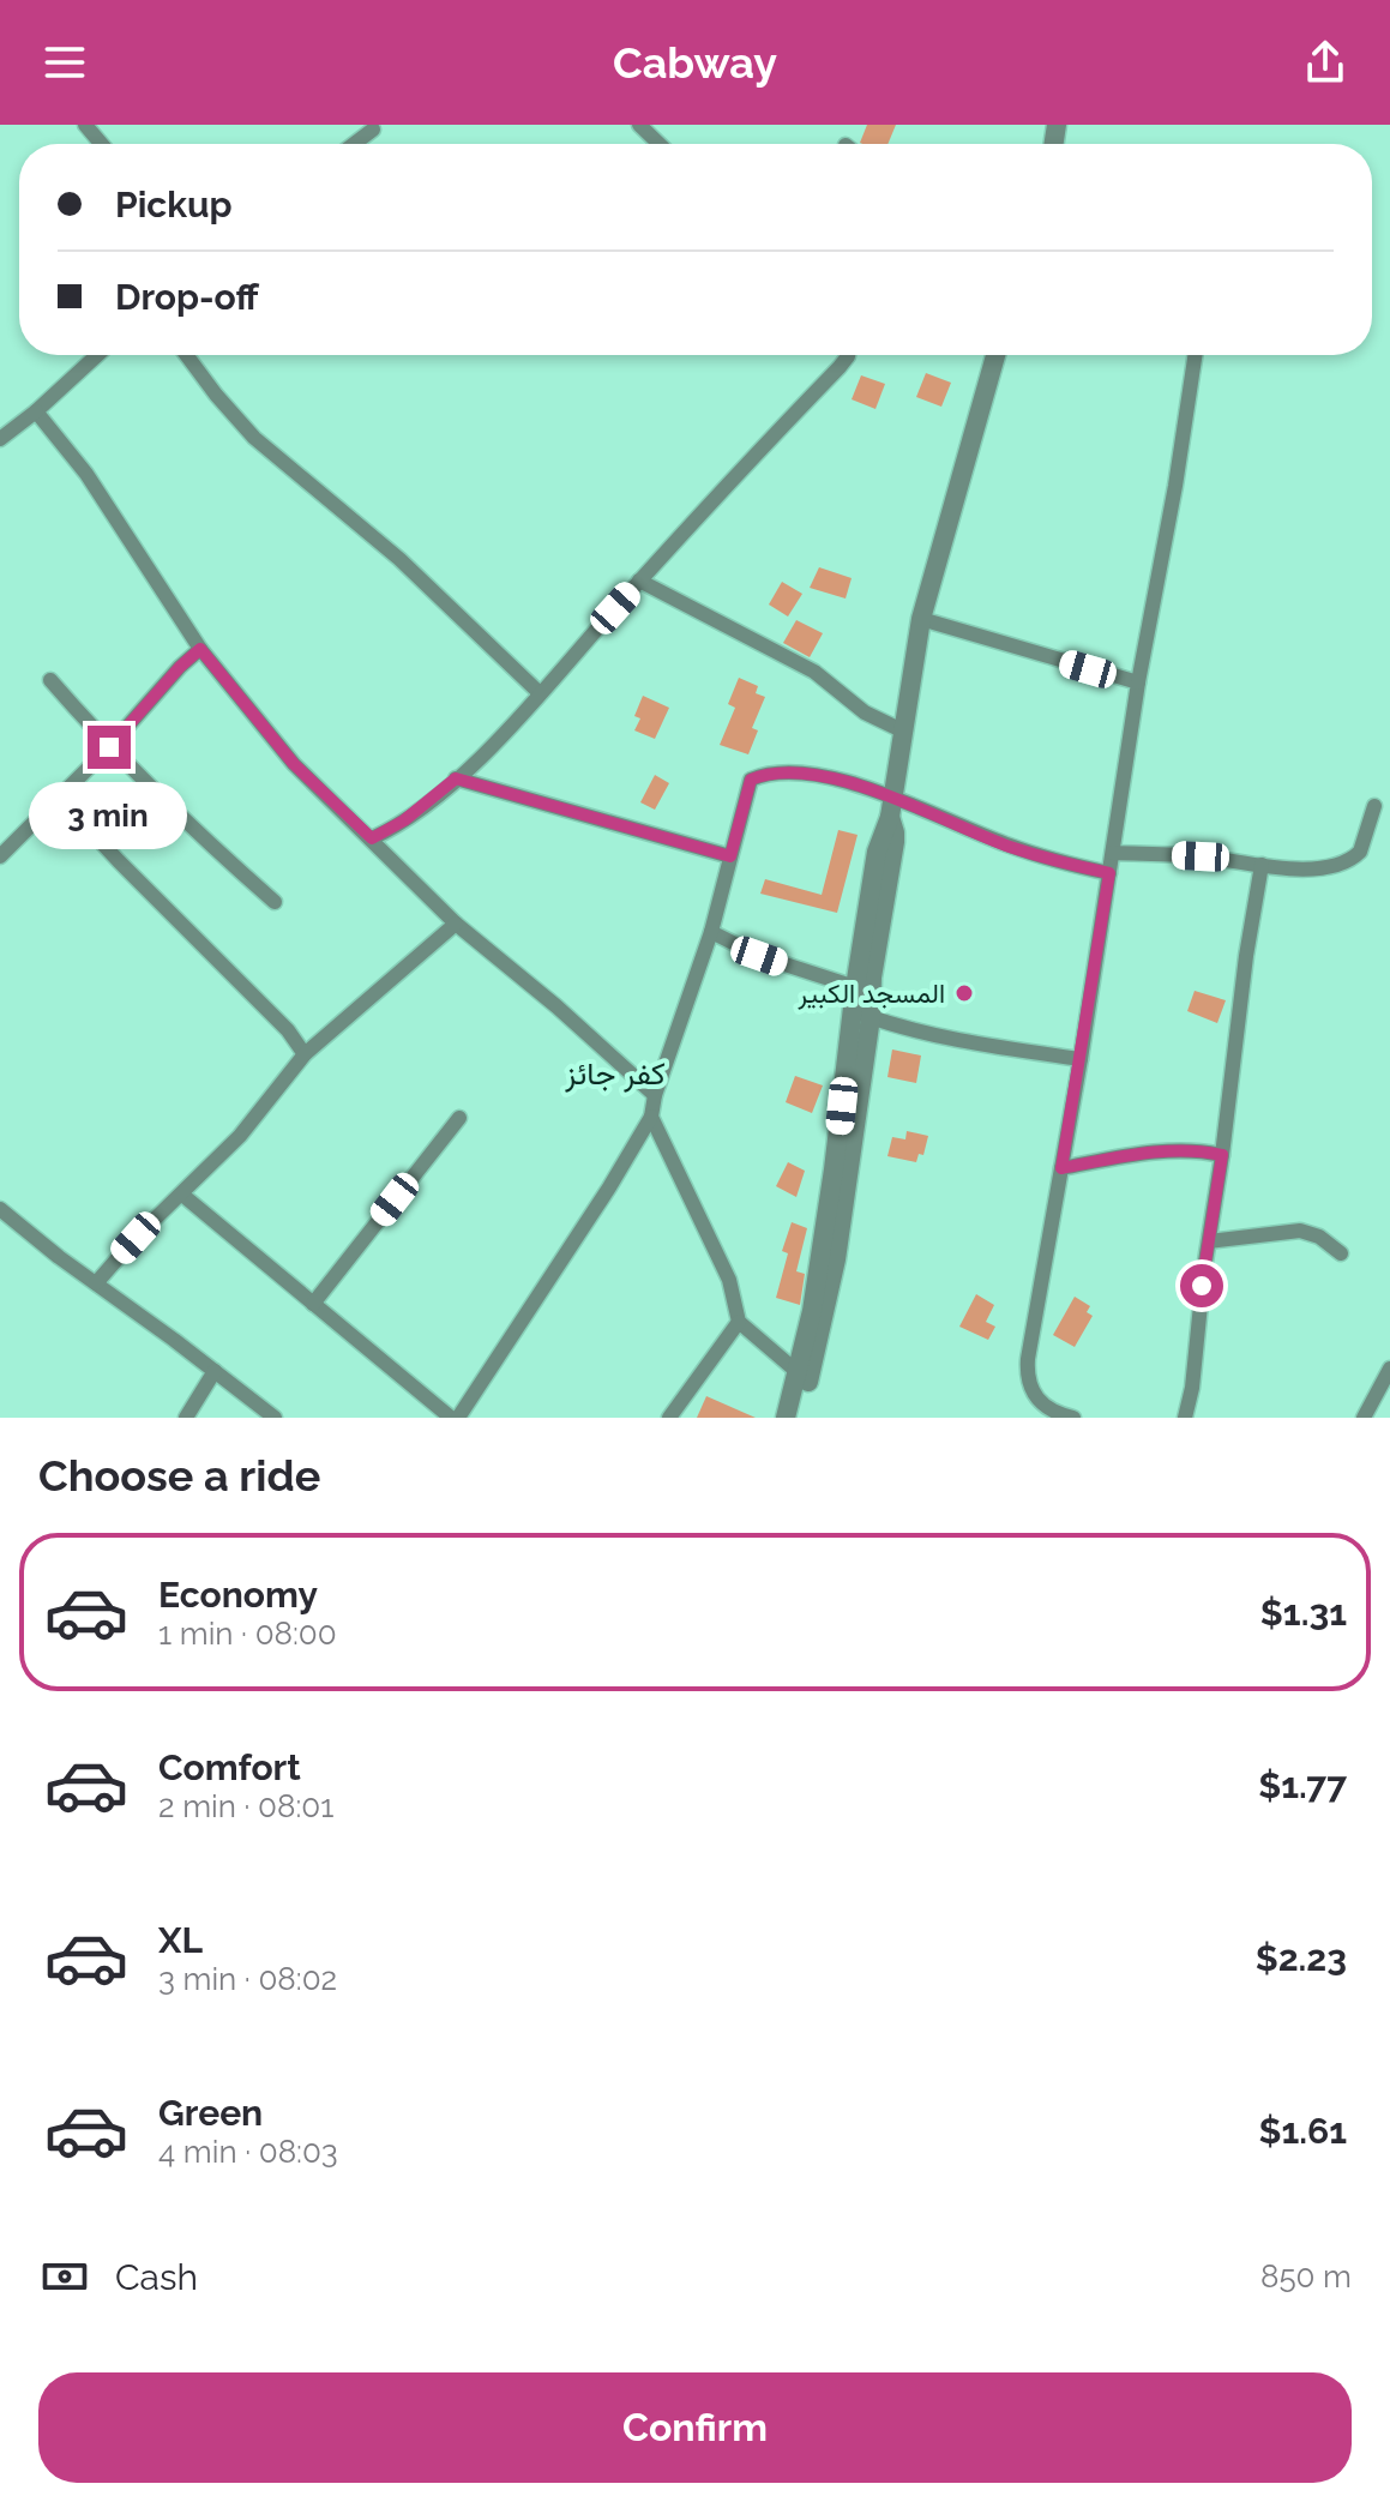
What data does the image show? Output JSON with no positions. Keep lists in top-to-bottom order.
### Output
{
  "districts": ["كفر جائز"],
  "places": ["المسجد الكبير"],
  "page": {
    "header": "Cabway",
    "banner": ["Pickup", "Drop-off"],
    "bubble": "3 min",
    "heading": "Choose a ride",
    "list": [
      {
        "name": "Economy",
        "note": "1 min · 08:00",
        "value": "$1.31"
      },
      {
        "name": "Comfort",
        "note": "2 min · 08:01",
        "value": "$1.77"
      },
      {
        "name": "XL",
        "note": "3 min · 08:02",
        "value": "$2.23"
      },
      {
        "name": "Green",
        "note": "4 min · 08:03",
        "value": "$1.61"
      }
    ],
    "pay": ["Cash", "850 m"],
    "buttons": "Confirm"
  }
}
